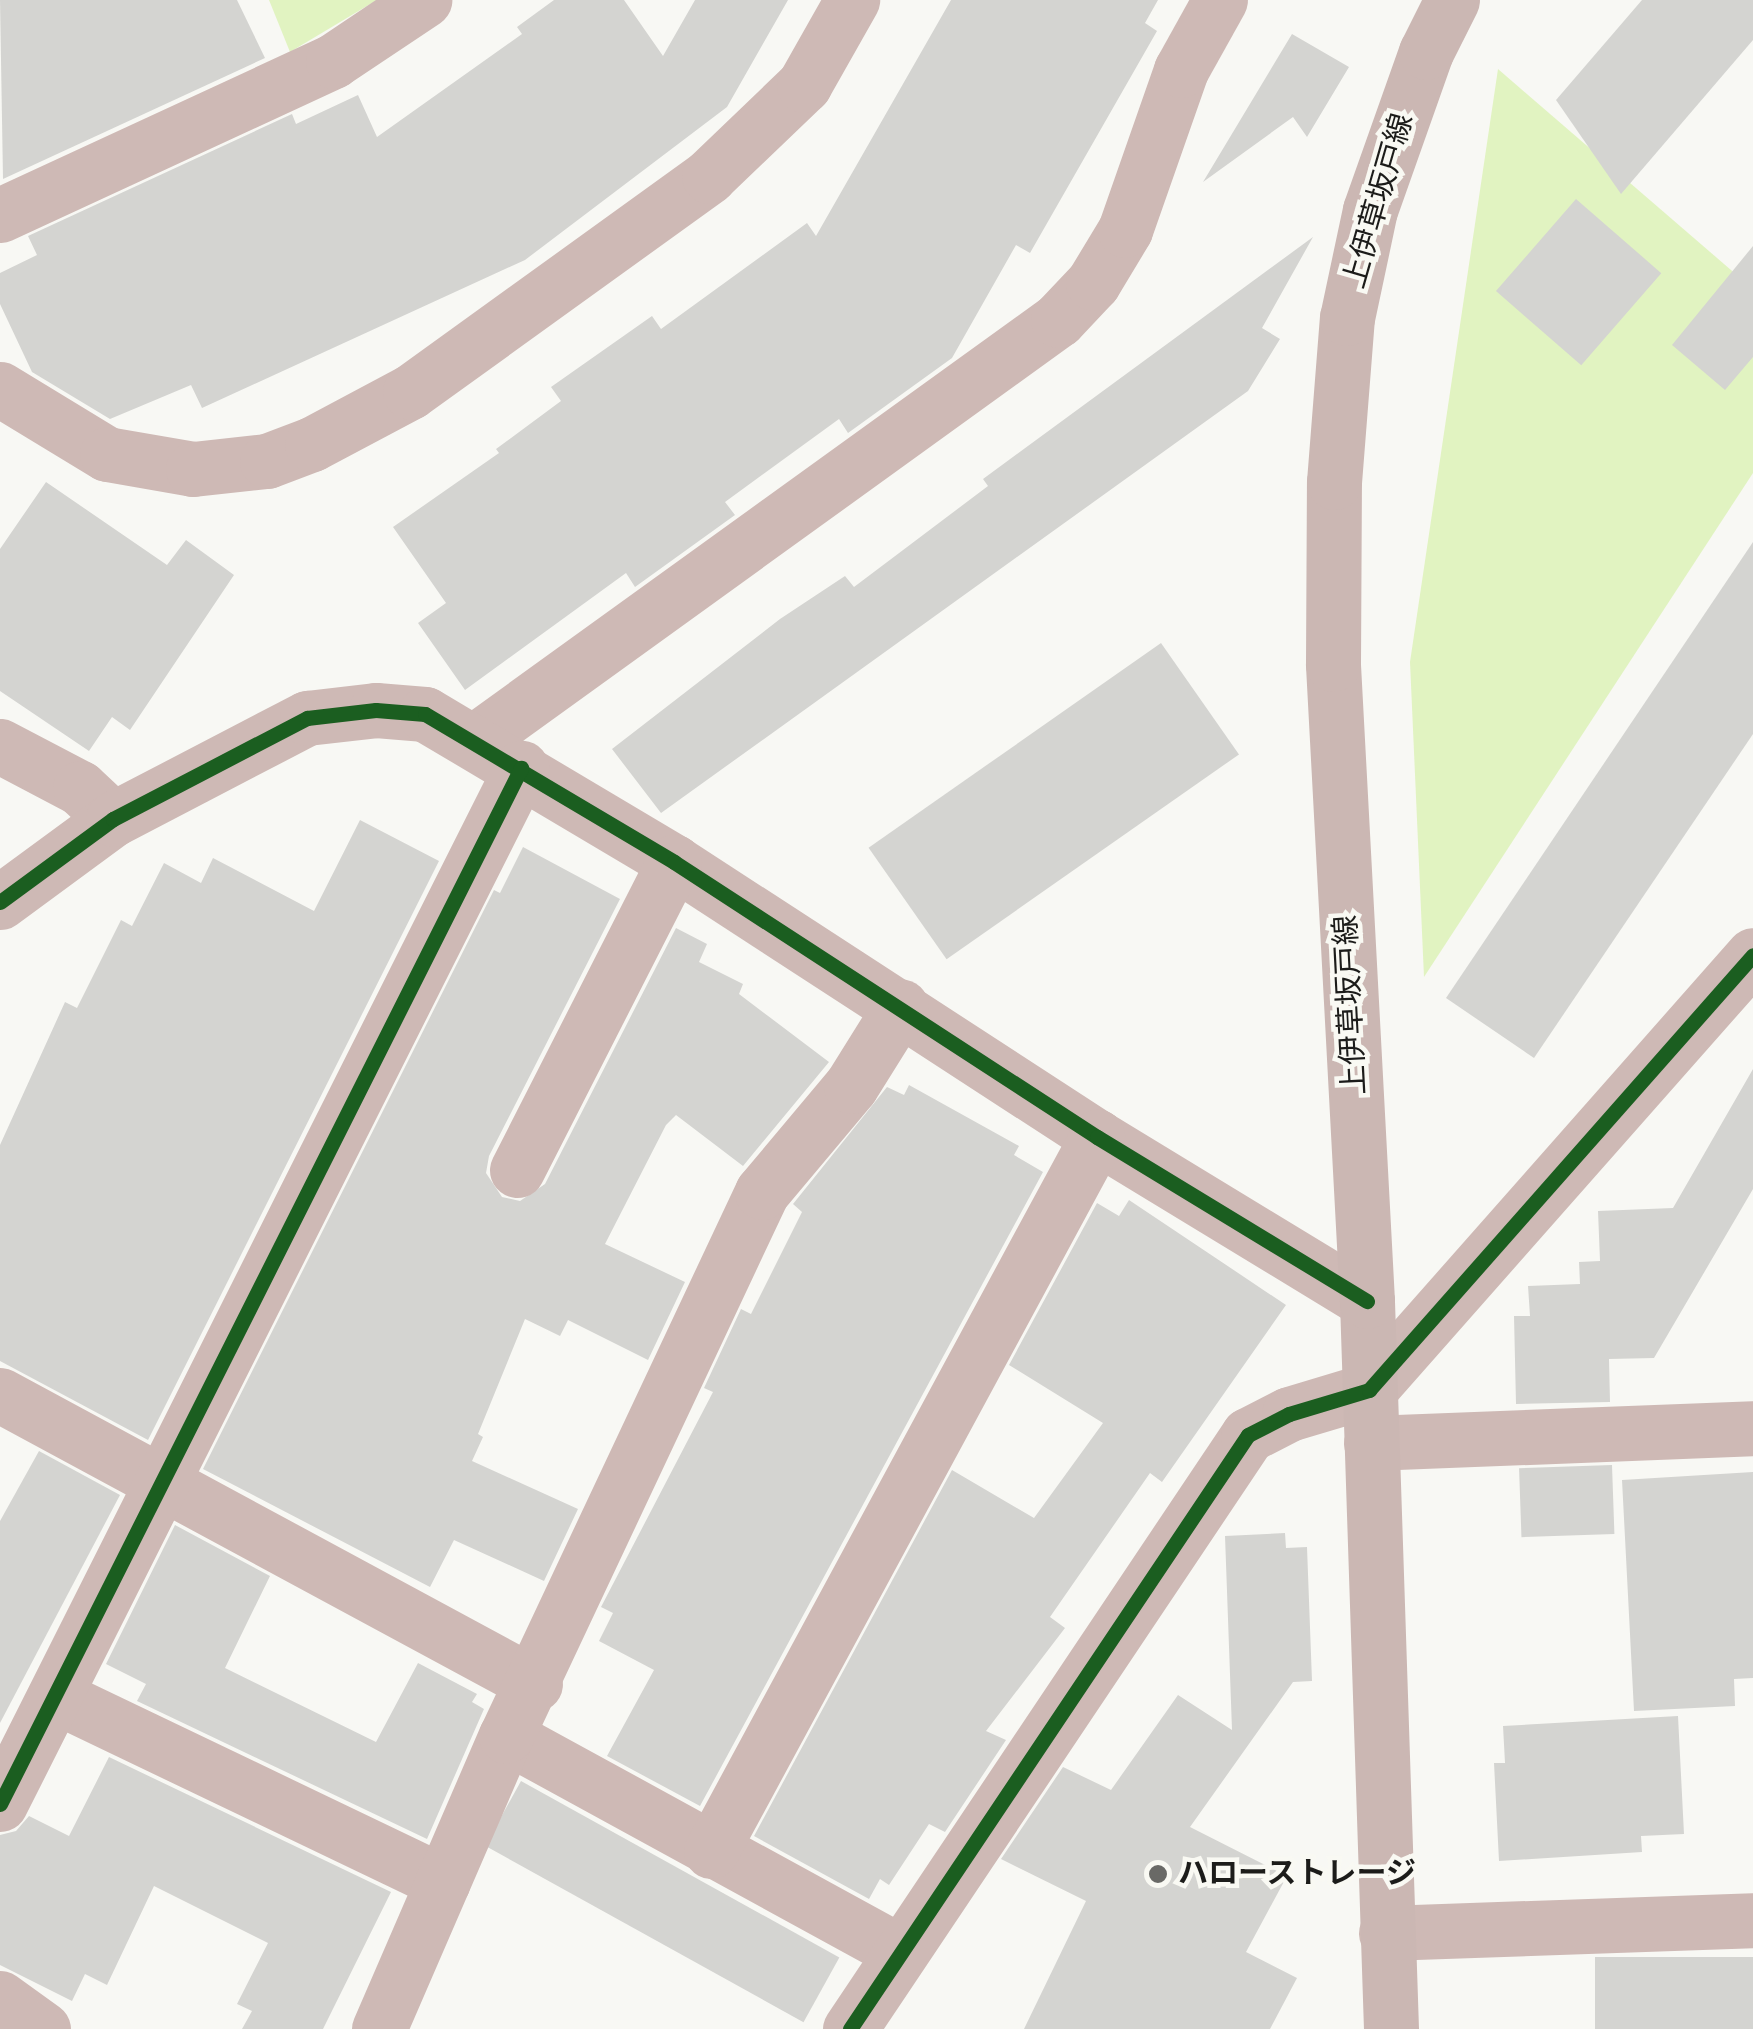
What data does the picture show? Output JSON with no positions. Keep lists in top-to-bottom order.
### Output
{
  "streets": {
    "main road": ["上伊草坂戸線"]
  },
  "places": ["ハローストレージ"]
}
